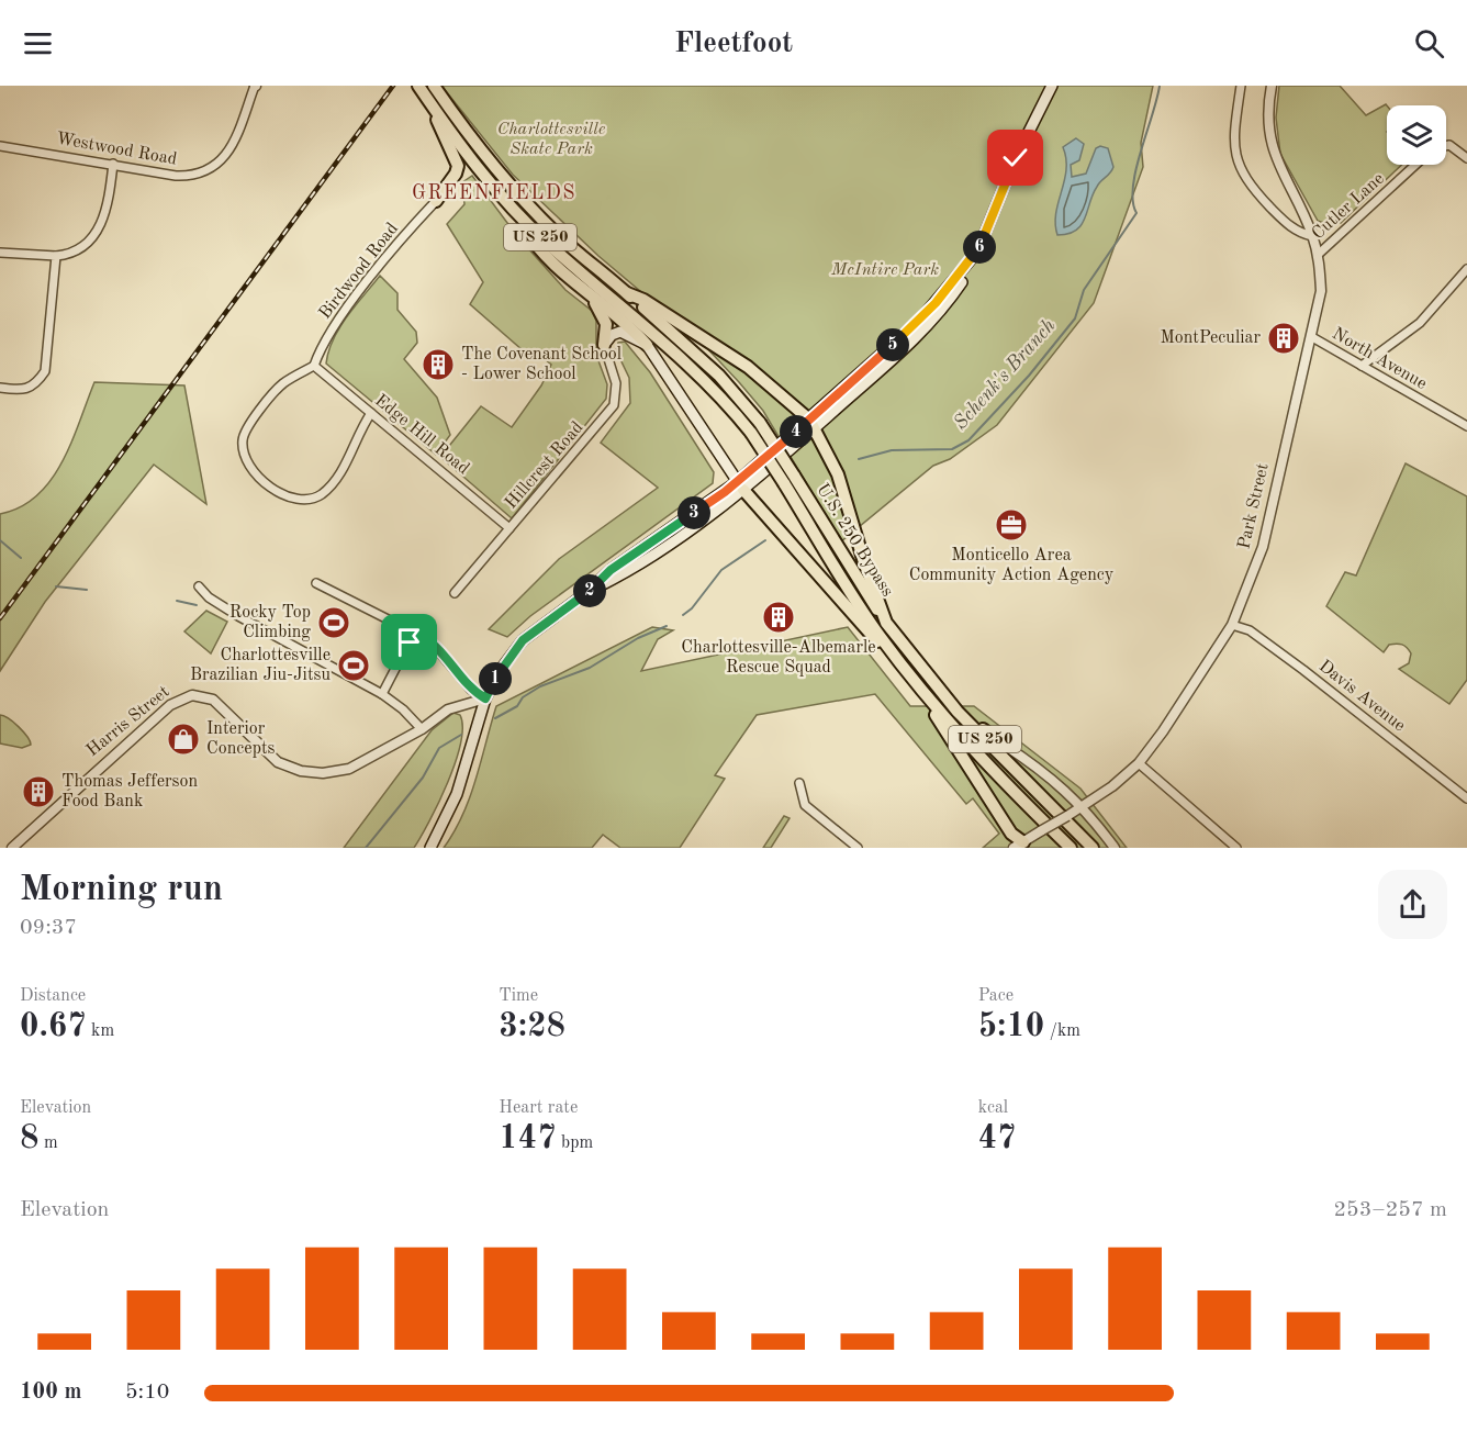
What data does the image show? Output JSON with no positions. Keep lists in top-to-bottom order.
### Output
{
  "streets": {
    "highway": ["US 250", "U.S. 250 Bypass"],
    "street": [
      "Westwood Road",
      "Cutler Lane",
      "Birdwood Road",
      "North Avenue",
      "Edge Hill Road",
      "Hillcrest Road",
      "Park Street",
      "Davis Avenue",
      "Harris Street"
    ]
  },
  "crossings": [
    ["Cutler Lane", "Park Street"],
    ["US 250", "U.S. 250 Bypass"],
    ["Birdwood Road", "Edge Hill Road"],
    ["North Avenue", "Park Street"],
    ["Edge Hill Road", "Hillcrest Road"],
    ["Park Street", "Davis Avenue"]
  ],
  "districts": ["GREENFIELDS"],
  "water": ["Schenk's Branch"],
  "parks": ["Charlottesville Skate Park", "McIntire Park"],
  "places": {
    "building": [
      "MontPeculiar",
      "The Covenant School - Lower School",
      "Charlottesville-Albemarle Rescue Squad",
      "Thomas Jefferson Food Bank"
    ],
    "office": ["Monticello Area Community Action Agency"],
    "sports": ["Rocky Top Climbing", "Charlottesville Brazilian Jiu-Jitsu"],
    "shop": ["Interior Concepts"]
  },
  "page": {
    "header": "Fleetfoot",
    "pins": [
      "6",
      "5",
      "4",
      "3",
      "2",
      "1"
    ],
    "heading": ["Morning run", "09:37"],
    "stats": [
      ["Distance", "0.67 km"],
      ["Time", "3:28"],
      ["Pace", "5:10 /km"],
      ["Elevation", "8 m"],
      ["Heart rate", "147 bpm"],
      ["kcal", "47"]
    ],
    "chart": ["Elevation", "253–257 m"],
    "list": [
      {
        "name": "100 m",
        "note": "5:10"
      }
    ]
  }
}
